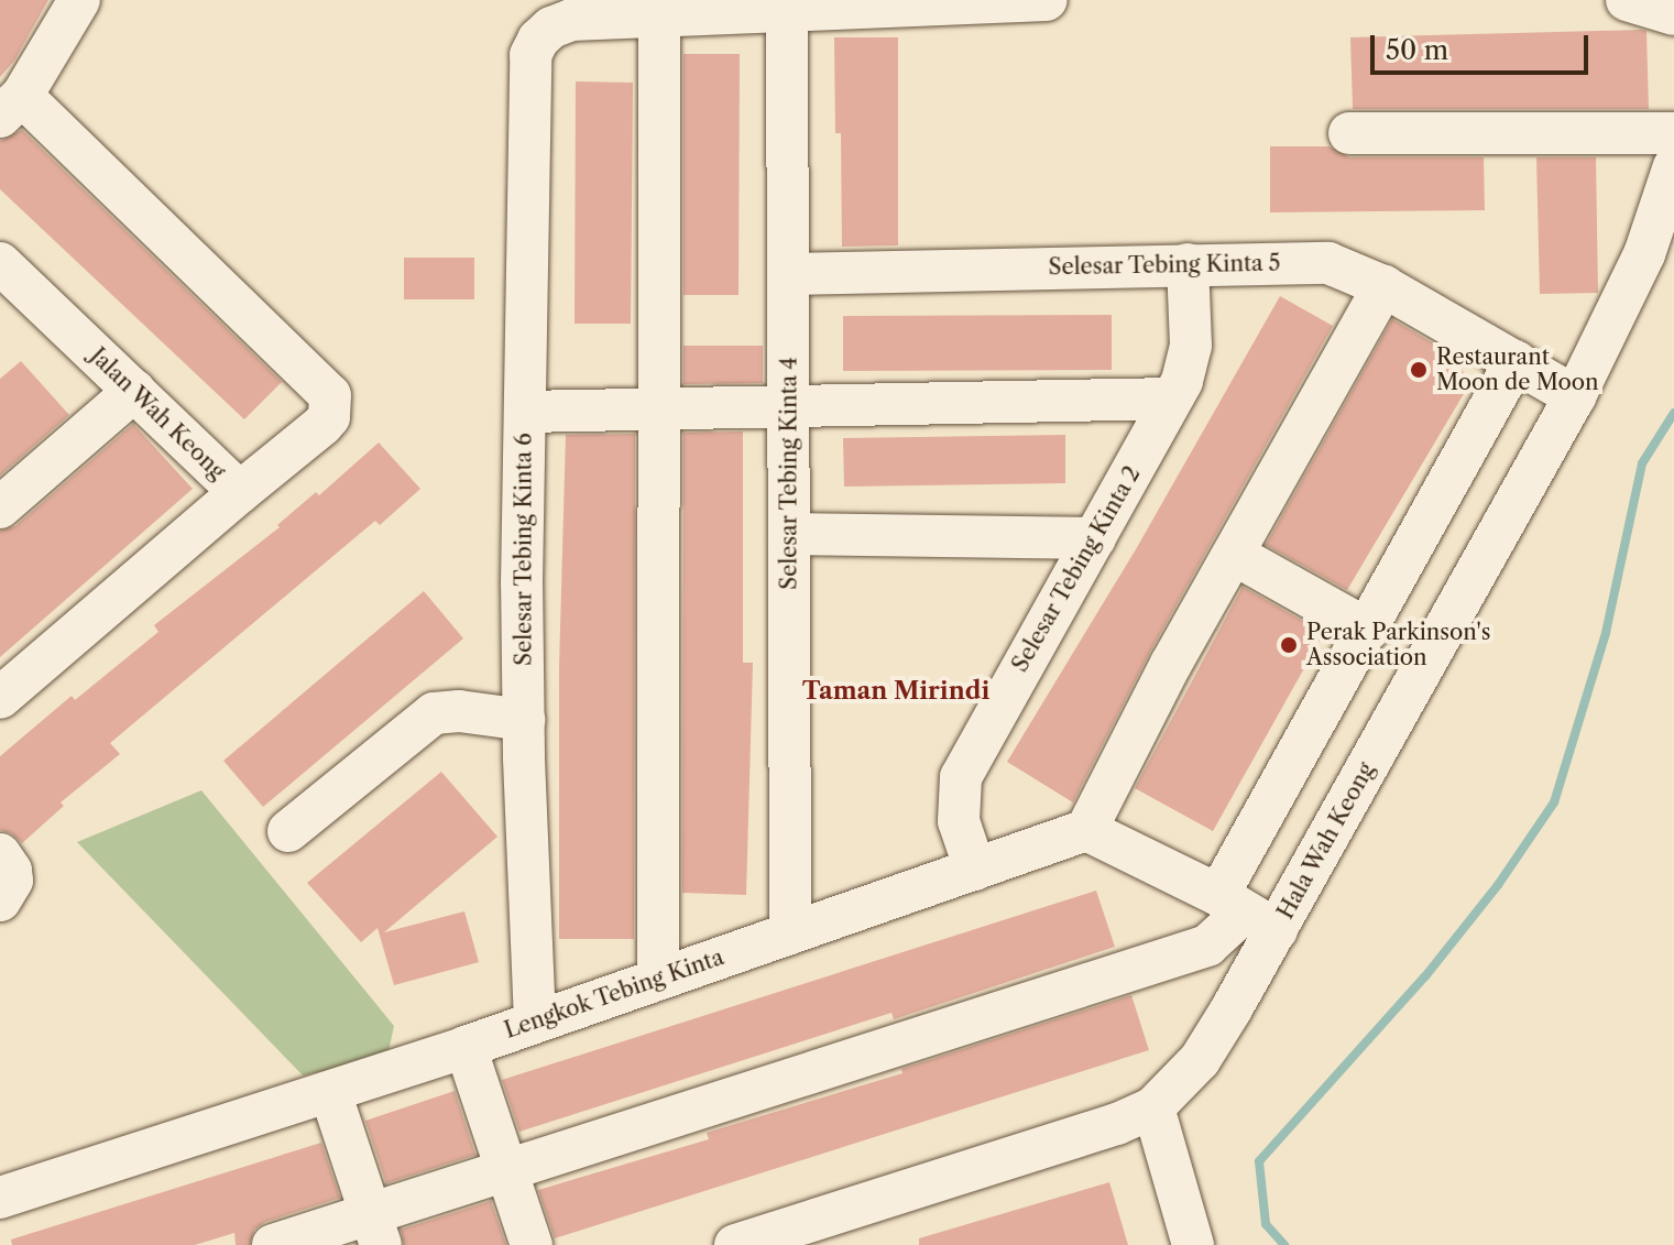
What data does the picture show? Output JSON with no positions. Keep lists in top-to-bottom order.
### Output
{
  "streets": {
    "street": [
      "Selesar Tebing Kinta 5",
      "Jalan Wah Keong",
      "Selesar Tebing Kinta 4",
      "Selesar Tebing Kinta 6",
      "Selesar Tebing Kinta 2",
      "Hala Wah Keong",
      "Lengkok Tebing Kinta"
    ]
  },
  "crossings": [
    ["Selesar Tebing Kinta 5", "Selesar Tebing Kinta 4"],
    ["Selesar Tebing Kinta 5", "Selesar Tebing Kinta 2"],
    ["Selesar Tebing Kinta 5", "Hala Wah Keong"],
    ["Selesar Tebing Kinta 4", "Selesar Tebing Kinta 6"],
    ["Selesar Tebing Kinta 4", "Lengkok Tebing Kinta"],
    ["Selesar Tebing Kinta 6", "Lengkok Tebing Kinta"],
    ["Selesar Tebing Kinta 2", "Lengkok Tebing Kinta"]
  ],
  "districts": ["Taman Mirindi"],
  "places": ["Restaurant Moon de Moon", "Perak Parkinson's Association"],
  "scale_bar": "50 m"
}
